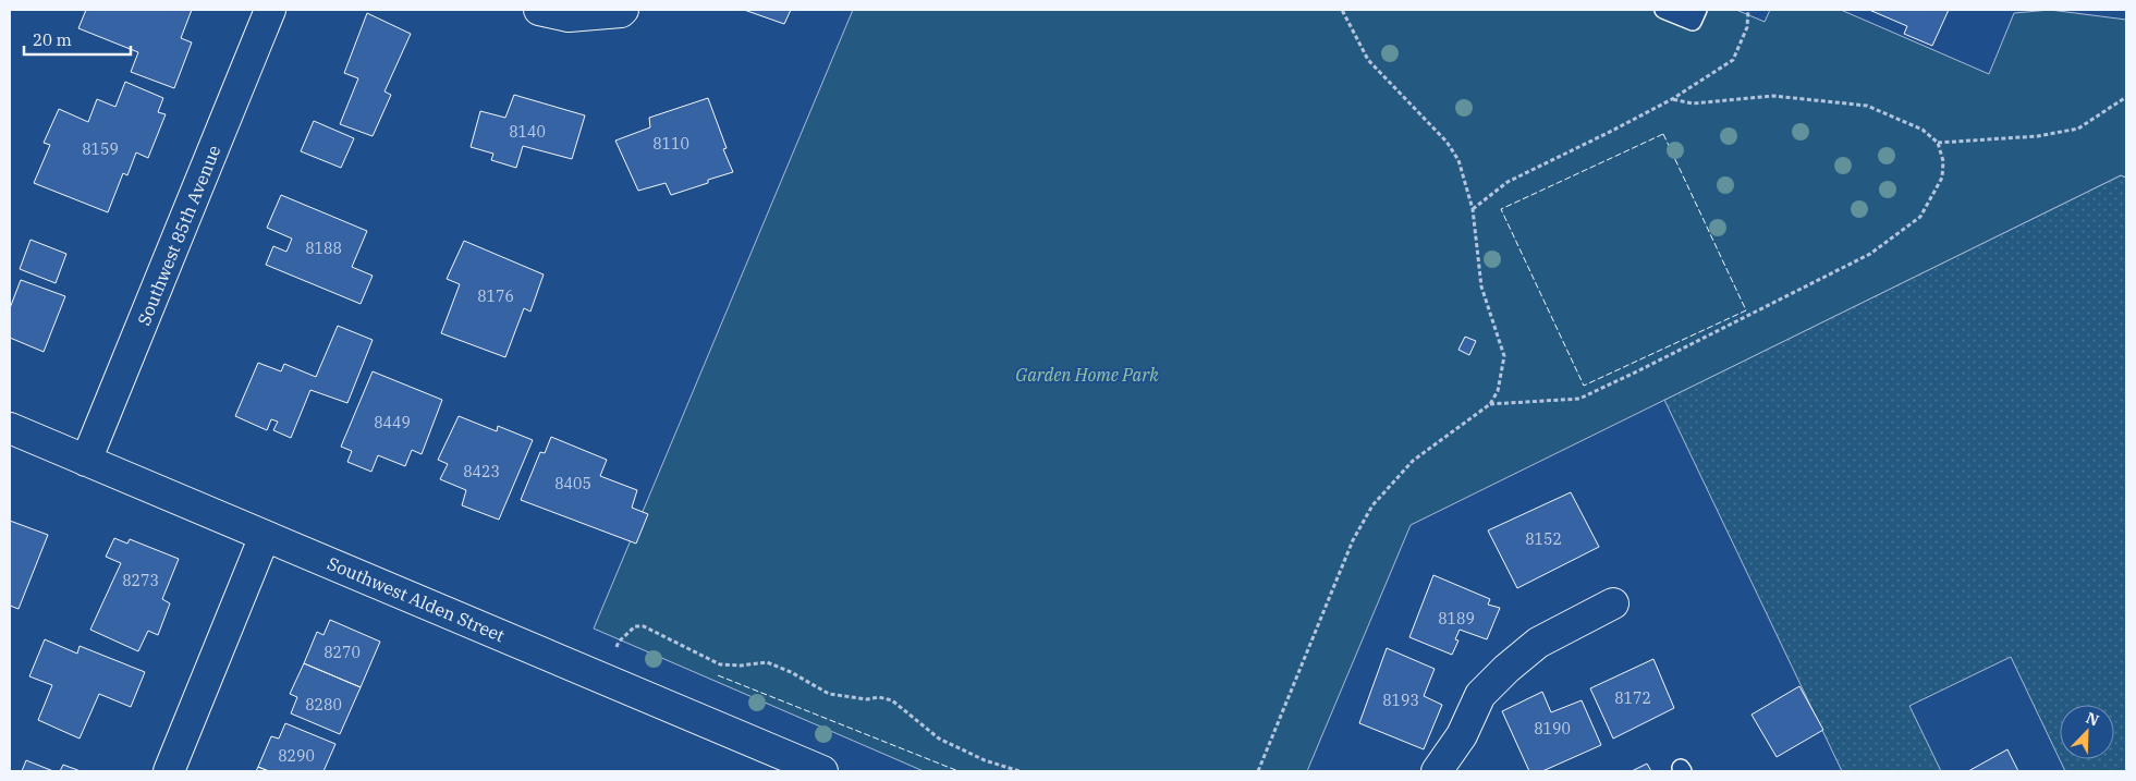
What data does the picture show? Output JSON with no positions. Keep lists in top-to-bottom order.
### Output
{
  "streets": {
    "street": ["Southwest 85th Avenue", "Southwest Alden Street"]
  },
  "crossings": [
    ["Southwest 85th Avenue", "Southwest Alden Street"]
  ],
  "parks": ["Garden Home Park"],
  "house_numbers": [
    "8140",
    "8110",
    "8159",
    "8188",
    "8176",
    "8449",
    "8423",
    "8405",
    "8152",
    "8273",
    "8189",
    "8270",
    "8172",
    "8193",
    "8280",
    "8190",
    "8290"
  ],
  "scale_bar": "20 m",
  "north": "top right"
}
